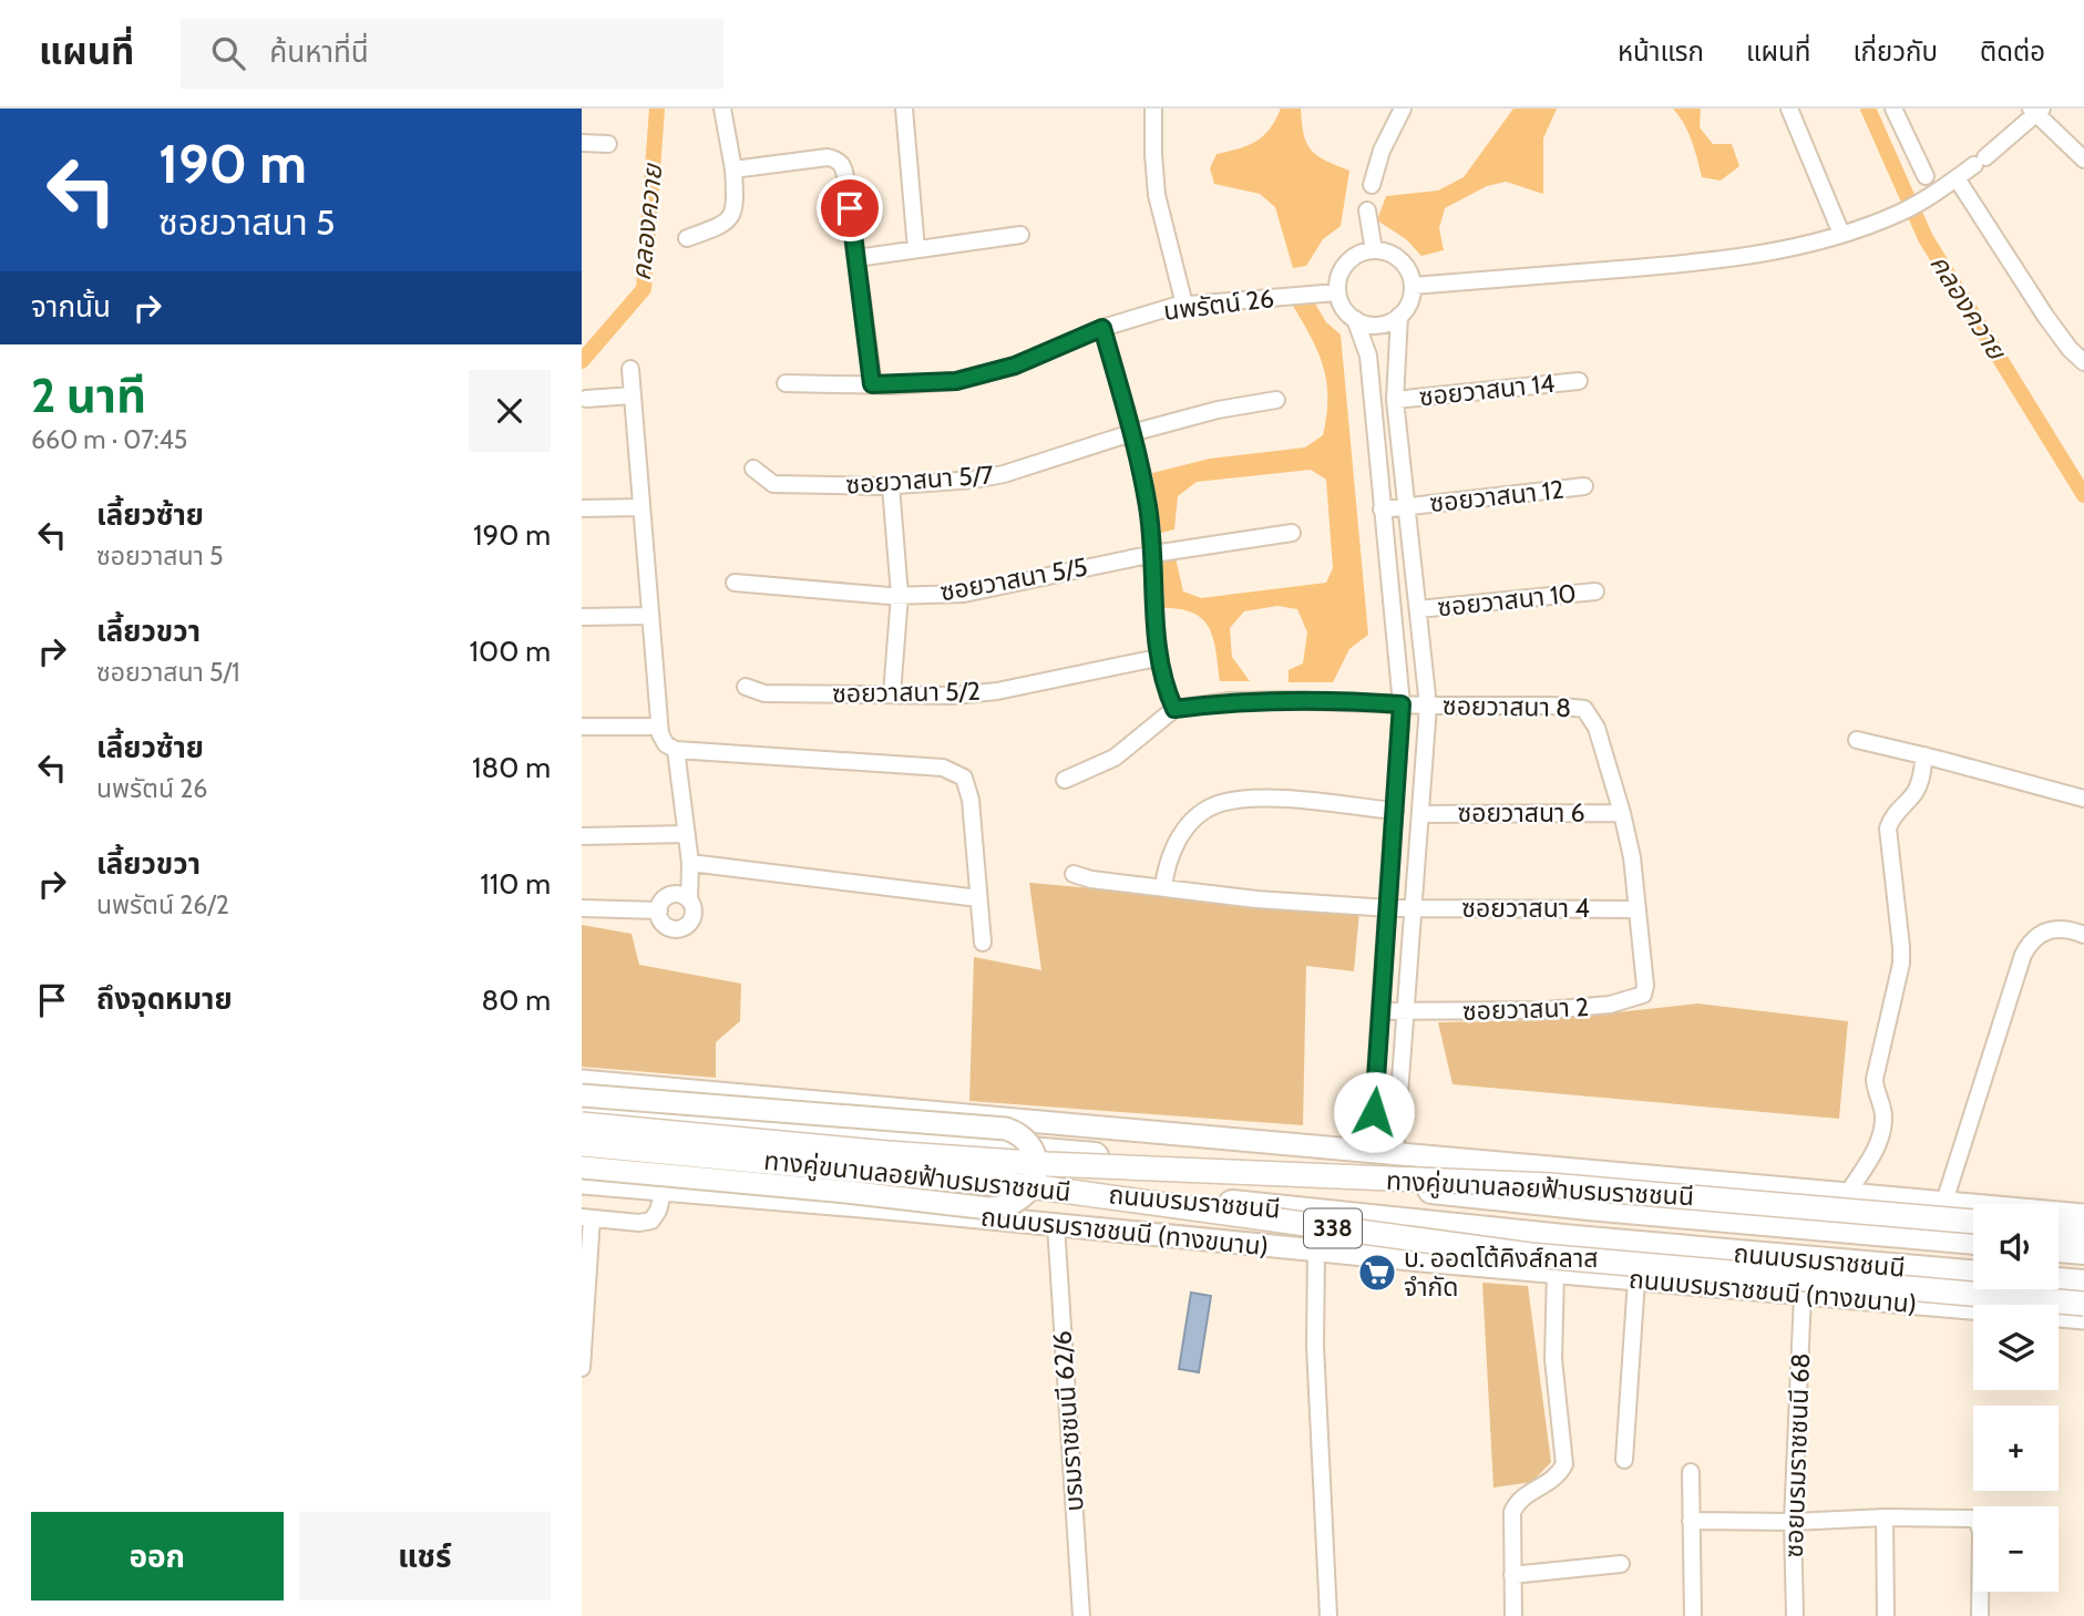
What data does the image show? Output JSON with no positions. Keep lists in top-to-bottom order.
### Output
{
  "streets": {
    "highway": ["ถนนบรมราชชนนี", "338"],
    "main road": ["ทางคู่ขนานลอยฟ้าบรมราชชนนี", "ถนนบรมราชชนนี (ทางขนาน)"],
    "street": [
      "นพรัตน์ 26",
      "ซอยวาสนา 14",
      "ซอยวาสนา 5/7",
      "ซอยวาสนา 12",
      "ซอยวาสนา 5/5",
      "ซอยวาสนา 10",
      "ซอยวาสนา 5/2",
      "ซอยวาสนา 8",
      "ซอยวาสนา 6",
      "ซอยวาสนา 4",
      "ซอยวาสนา 2",
      "บรมราชชนนี 62/6",
      "ซอยบรมราชชนนี 68"
    ]
  },
  "crossings": [
    ["ซอยวาสนา 8", "ซอยวาสนา 6"],
    ["ซอยวาสนา 4", "ซอยวาสนา 2"],
    ["ถนนบรมราชชนนี (ทางขนาน)", "บรมราชชนนี 62/6"],
    ["ถนนบรมราชชนนี (ทางขนาน)", "ซอยบรมราชชนนี 68"]
  ],
  "water": ["คลองควาย"],
  "places": {
    "supermarket": ["บ. ออตโต้คิงส์กลาส จำกัด"]
  },
  "page": {
    "header": "แผนที่",
    "search": "ค้นหาที่นี่",
    "nav": [
      "หน้าแรก",
      "แผนที่",
      "เกี่ยวกับ",
      "ติดต่อ"
    ],
    "turn": ["190 m", "ซอยวาสนา 5"],
    "then": "จากนั้น",
    "heading": ["2 นาที", "660 m · 07:45"],
    "list": [
      {
        "name": "เลี้ยวซ้าย",
        "note": "ซอยวาสนา 5",
        "value": "190 m"
      },
      {
        "name": "เลี้ยวขวา",
        "note": "ซอยวาสนา 5/1",
        "value": "100 m"
      },
      {
        "name": "เลี้ยวซ้าย",
        "note": "นพรัตน์ 26",
        "value": "180 m"
      },
      {
        "name": "เลี้ยวขวา",
        "note": "นพรัตน์ 26/2",
        "value": "110 m"
      },
      {
        "name": "ถึงจุดหมาย",
        "value": "80 m"
      }
    ],
    "map_buttons": ["+", "−"],
    "buttons": ["ออก", "แชร์"]
  }
}
